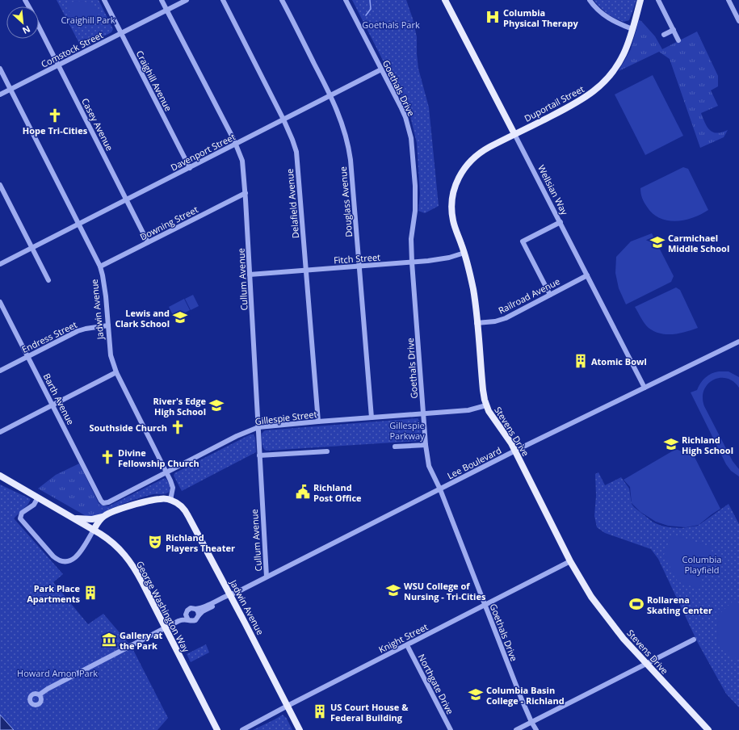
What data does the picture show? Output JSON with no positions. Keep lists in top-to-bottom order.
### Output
{
  "streets": {
    "main road": [
      "Duportail Street",
      "Wellsian Way",
      "Jadwin Avenue",
      "Stevens Drive",
      "George Washington Way"
    ],
    "street": [
      "Comstock Street",
      "Craighill Avenue",
      "Goethals Drive",
      "Casey Avenue",
      "Davenport Street",
      "Douglass Avenue",
      "Delafield Avenue",
      "Downing Street",
      "Fitch Street",
      "Cullum Avenue",
      "Railroad Avenue",
      "Endress Street",
      "Barth Avenue",
      "Gillespie Street",
      "Lee Boulevard",
      "Knight Street",
      "Northgate Drive"
    ]
  },
  "crossings": [
    ["Comstock Street", "Craighill Avenue"],
    ["Comstock Street", "Casey Avenue"],
    ["Comstock Street", "Cullum Avenue"],
    ["Comstock Street", "Jadwin Avenue"],
    ["Craighill Avenue", "Davenport Street"],
    ["Goethals Drive", "Davenport Street"],
    ["Goethals Drive", "Fitch Street"],
    ["Goethals Drive", "Gillespie Street"],
    ["Goethals Drive", "Lee Boulevard"],
    ["Goethals Drive", "Knight Street"],
    ["Duportail Street", "Wellsian Way"],
    ["Duportail Street", "Stevens Drive"],
    ["Casey Avenue", "Davenport Street"],
    ["Casey Avenue", "Downing Street"],
    ["Davenport Street", "Douglass Avenue"],
    ["Davenport Street", "Delafield Avenue"],
    ["Davenport Street", "Cullum Avenue"],
    ["Davenport Street", "Jadwin Avenue"],
    ["Wellsian Way", "Railroad Avenue"],
    ["Wellsian Way", "Stevens Drive"],
    ["Wellsian Way", "Lee Boulevard"],
    ["Douglass Avenue", "Fitch Street"],
    ["Douglass Avenue", "Gillespie Street"],
    ["Delafield Avenue", "Fitch Street"],
    ["Delafield Avenue", "Gillespie Street"],
    ["Downing Street", "Cullum Avenue"],
    ["Downing Street", "Jadwin Avenue"],
    ["Fitch Street", "Cullum Avenue"],
    ["Fitch Street", "Stevens Drive"],
    ["Cullum Avenue", "Gillespie Street"],
    ["Cullum Avenue", "Lee Boulevard"],
    ["Railroad Avenue", "Stevens Drive"],
    ["Jadwin Avenue", "Endress Street"],
    ["Jadwin Avenue", "Gillespie Street"],
    ["Jadwin Avenue", "Lee Boulevard"],
    ["Jadwin Avenue", "Knight Street"],
    ["Endress Street", "Barth Avenue"],
    ["Barth Avenue", "Gillespie Street"],
    ["Gillespie Street", "Stevens Drive"],
    ["Stevens Drive", "Lee Boulevard"],
    ["Stevens Drive", "Knight Street"],
    ["Lee Boulevard", "George Washington Way"],
    ["Knight Street", "Northgate Drive"]
  ],
  "parks": [
    "Craighill Park",
    "Goethals Park",
    "Gillespie Parkway",
    "Columbia Playfield",
    "Howard Amon Park"
  ],
  "places": {
    "hospital": ["Columbia Physical Therapy"],
    "church": ["Hope Tri-Cities", "Southside Church", "Divine Fellowship Church"],
    "school or university": [
      "Carmichael Middle School",
      "Lewis and Clark School",
      "River's Edge High School",
      "Richland High School",
      "WSU College of Nursing - Tri-Cities",
      "Columbia Basin College - Richland"
    ],
    "building": ["Atomic Bowl", "Park Place Apartments", "US Court House & Federal Building"],
    "public building": ["Richland Post Office"],
    "theatre": ["Richland Players Theater"],
    "sports": ["Rollarena Skating Center"],
    "museum": ["Gallery at the Park"]
  },
  "north": "bottom right"
}
